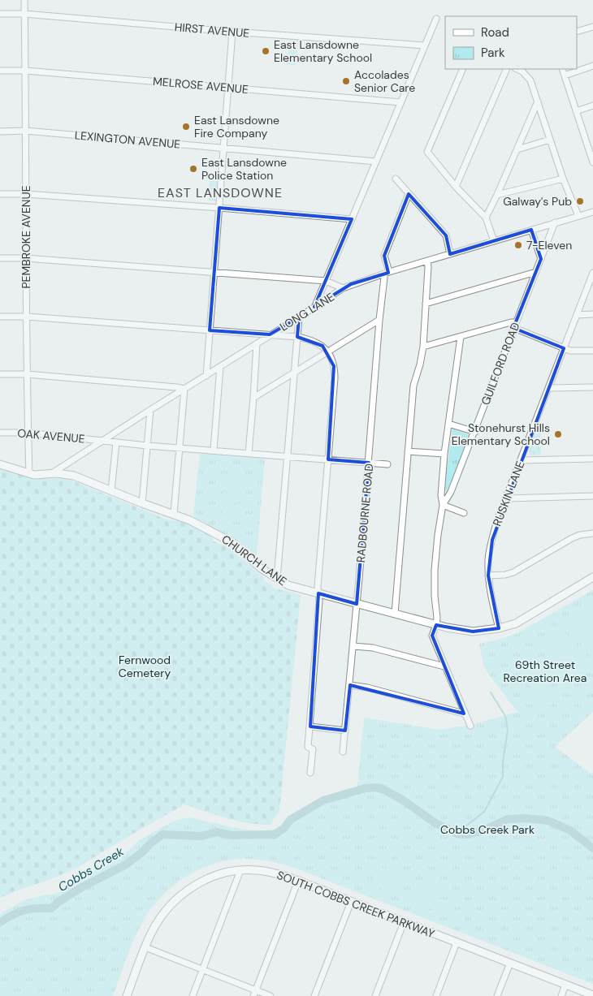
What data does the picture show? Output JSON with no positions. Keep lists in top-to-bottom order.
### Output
{
  "streets": {
    "main road": ["CHURCH LANE", "SOUTH COBBS CREEK PARKWAY"],
    "street": [
      "HIRST AVENUE",
      "MELROSE AVENUE",
      "LEXINGTON AVENUE",
      "PEMBROKE AVENUE",
      "LONG LANE",
      "GUILFORD ROAD",
      "OAK AVENUE",
      "RUSKIN LANE",
      "RADBOURNE ROAD"
    ]
  },
  "crossings": [
    ["HIRST AVENUE", "PEMBROKE AVENUE"],
    ["MELROSE AVENUE", "PEMBROKE AVENUE"],
    ["LEXINGTON AVENUE", "PEMBROKE AVENUE"],
    ["PEMBROKE AVENUE", "OAK AVENUE"],
    ["PEMBROKE AVENUE", "CHURCH LANE"],
    ["LONG LANE", "GUILFORD ROAD"],
    ["LONG LANE", "OAK AVENUE"],
    ["LONG LANE", "RADBOURNE ROAD"],
    ["LONG LANE", "CHURCH LANE"],
    ["GUILFORD ROAD", "CHURCH LANE"],
    ["OAK AVENUE", "RADBOURNE ROAD"],
    ["RUSKIN LANE", "CHURCH LANE"],
    ["RADBOURNE ROAD", "CHURCH LANE"]
  ],
  "districts": ["EAST LANSDOWNE"],
  "water": ["Cobbs Creek"],
  "parks": ["Fernwood Cemetery", "69th Street Recreation Area", "Cobbs Creek Park"],
  "places": [
    "East Lansdowne Elementary School",
    "Accolades Senior Care",
    "East Lansdowne Fire Company",
    "East Lansdowne Police Station",
    "Galway's Pub",
    "7-Eleven",
    "Stonehurst Hills Elementary School"
  ],
  "legend": ["Road", "Park"]
}
